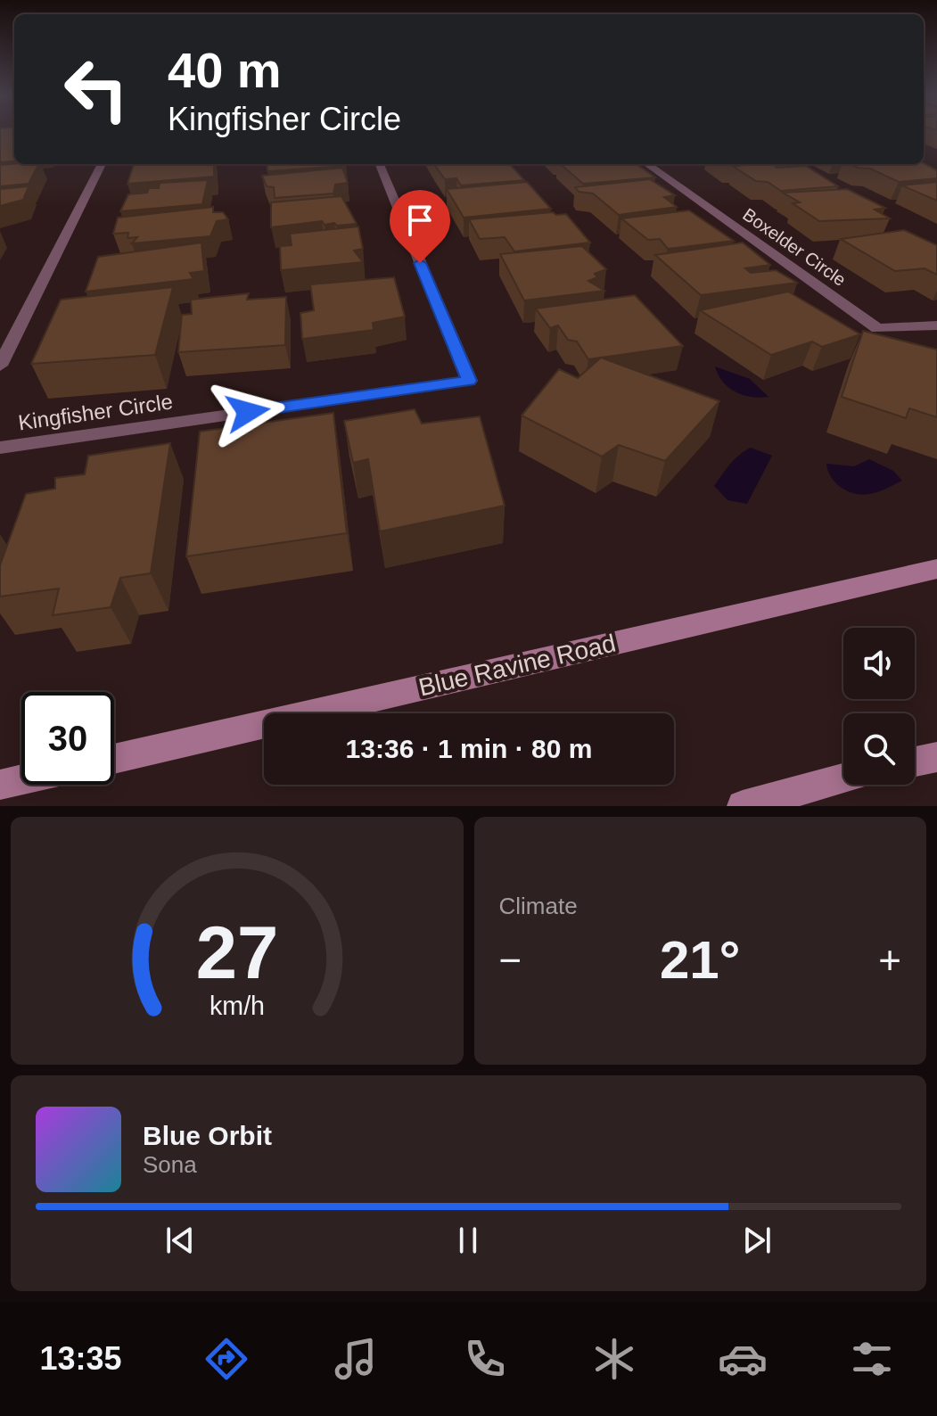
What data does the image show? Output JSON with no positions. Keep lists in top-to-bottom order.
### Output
{
  "streets": {
    "main road": ["Blue Ravine Road"],
    "street": ["Boxelder Circle", "Kingfisher Circle"]
  },
  "page": {
    "turn": ["40 m", "Kingfisher Circle"],
    "limit": "30",
    "trip": "13:36 · 1 min · 80 m",
    "tile": "Climate",
    "heat": ["−", "21°", "+"],
    "song": ["Blue Orbit", "Sona"],
    "tabs": "13:35",
    "gauge": ["27", "km/h"]
  }
}
